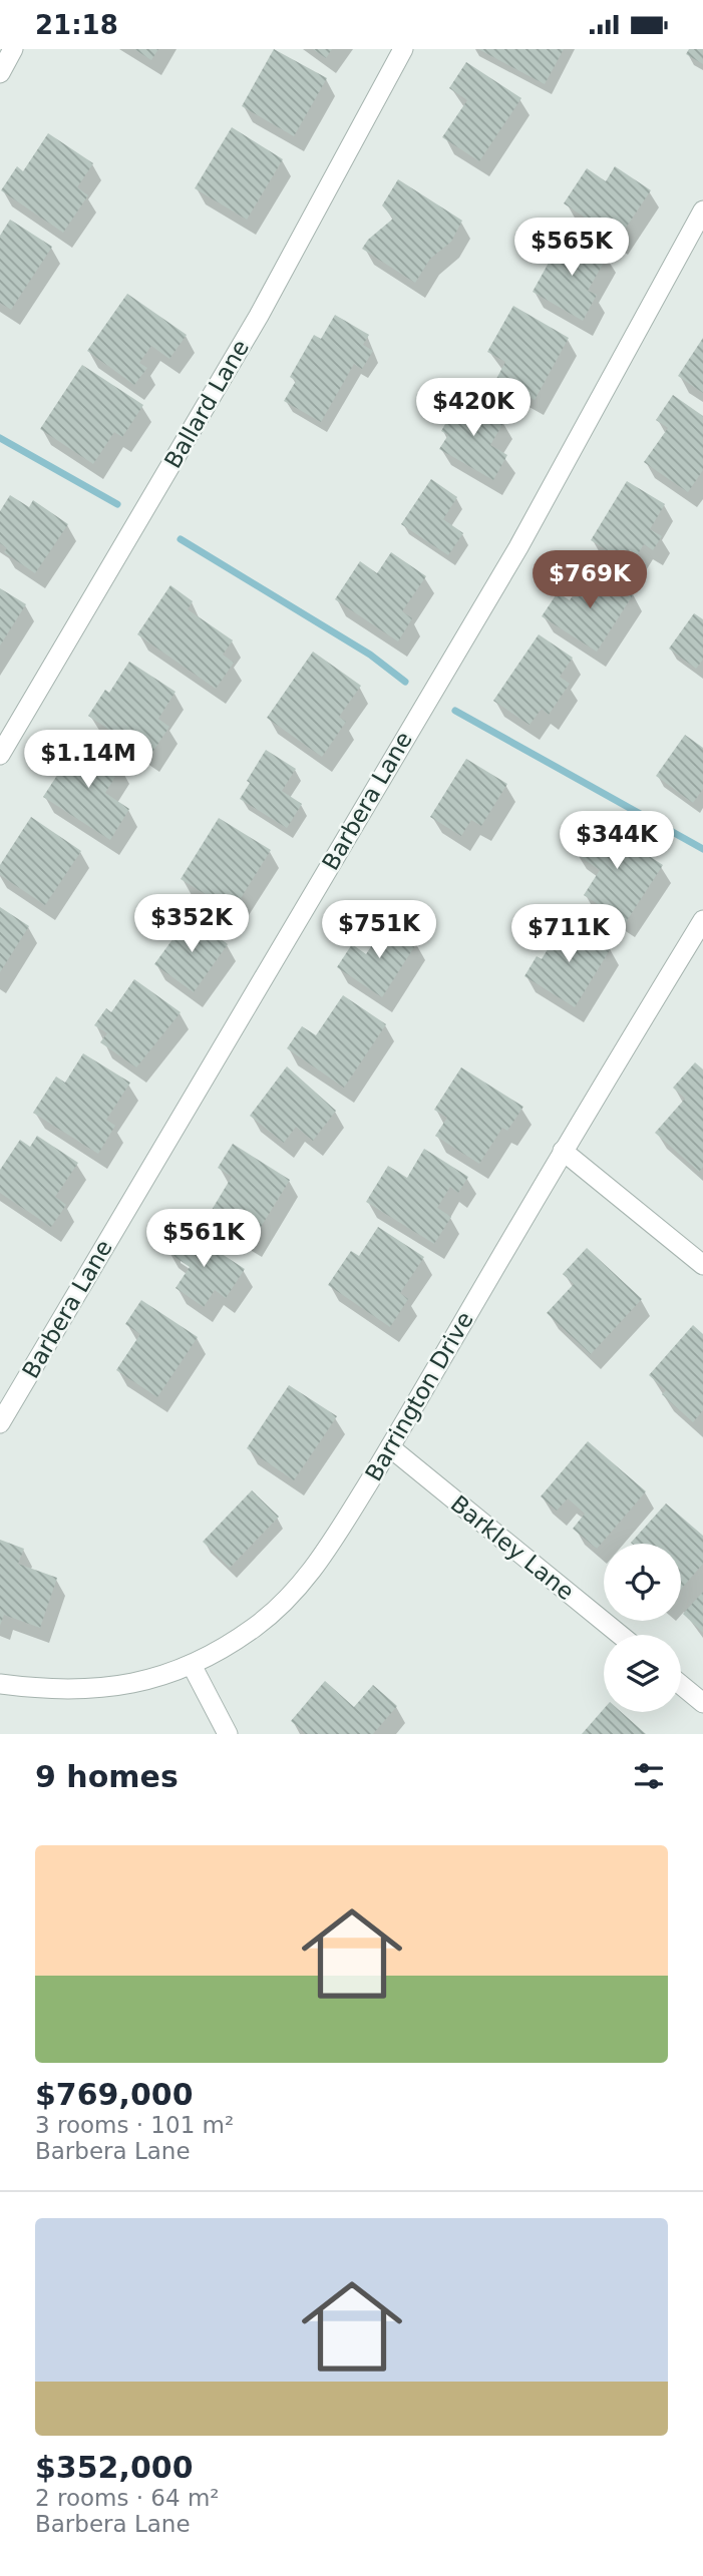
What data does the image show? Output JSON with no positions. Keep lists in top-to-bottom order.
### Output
{
  "streets": {
    "street": [
      "Ballard Lane",
      "Barbera Lane",
      "Barrington Drive",
      "Barkley Lane"
    ]
  },
  "crossings": [
    ["Barrington Drive", "Barkley Lane"]
  ],
  "page": {
    "status": "21:18",
    "price": [
      "$565K",
      "$420K",
      "$769K",
      "$1.14M",
      "$344K",
      "$352K",
      "$751K",
      "$711K",
      "$561K"
    ],
    "heading": "9 homes",
    "list": [
      {
        "name": "$769,000",
        "note": "3 rooms · 101 m² · Barbera Lane"
      },
      {
        "name": "$352,000",
        "note": "2 rooms · 64 m² · Barbera Lane"
      }
    ]
  }
}
